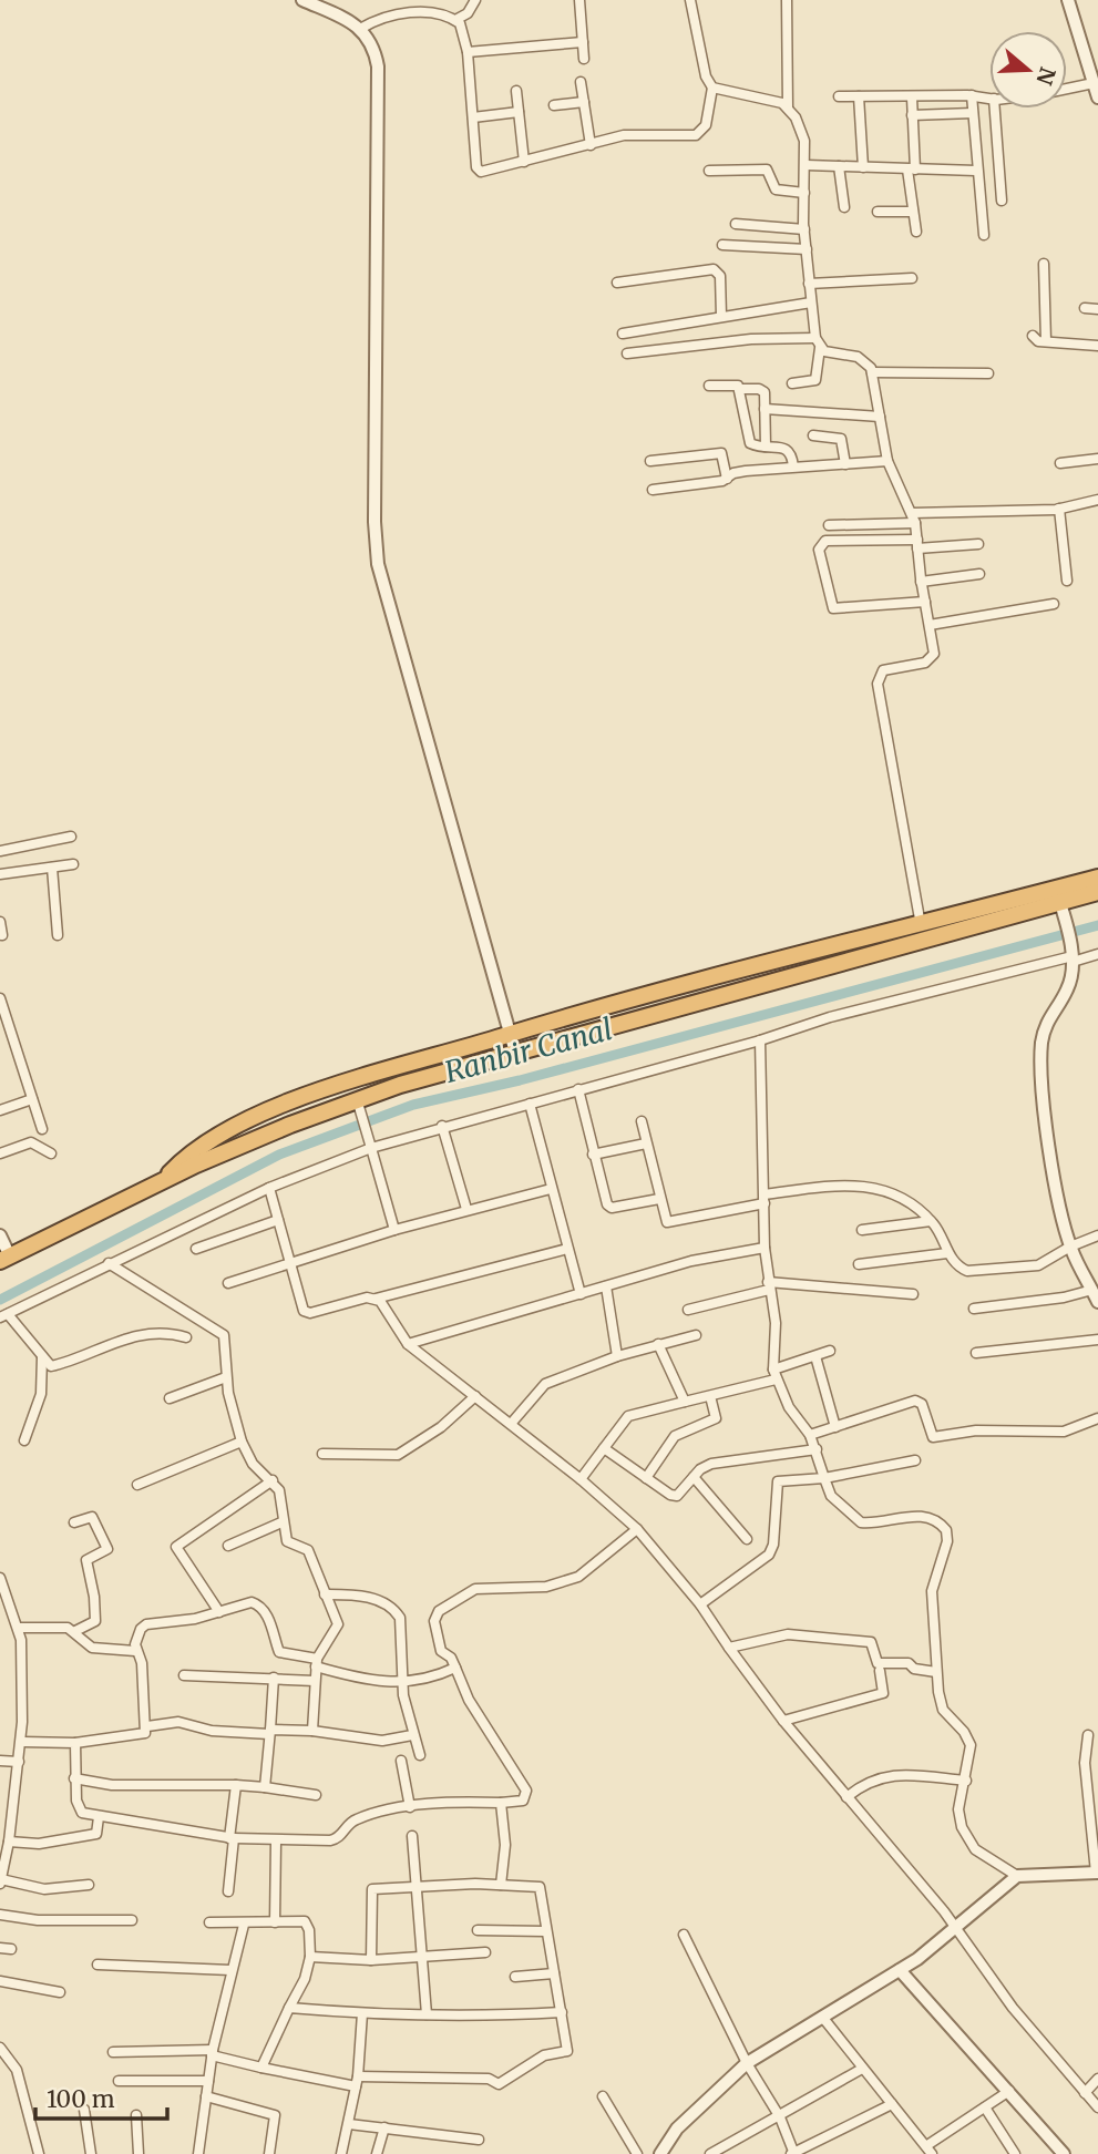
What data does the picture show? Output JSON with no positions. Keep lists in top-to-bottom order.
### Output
{
  "water": ["Ranbir Canal"],
  "scale_bar": "100 m",
  "north": "right"
}
